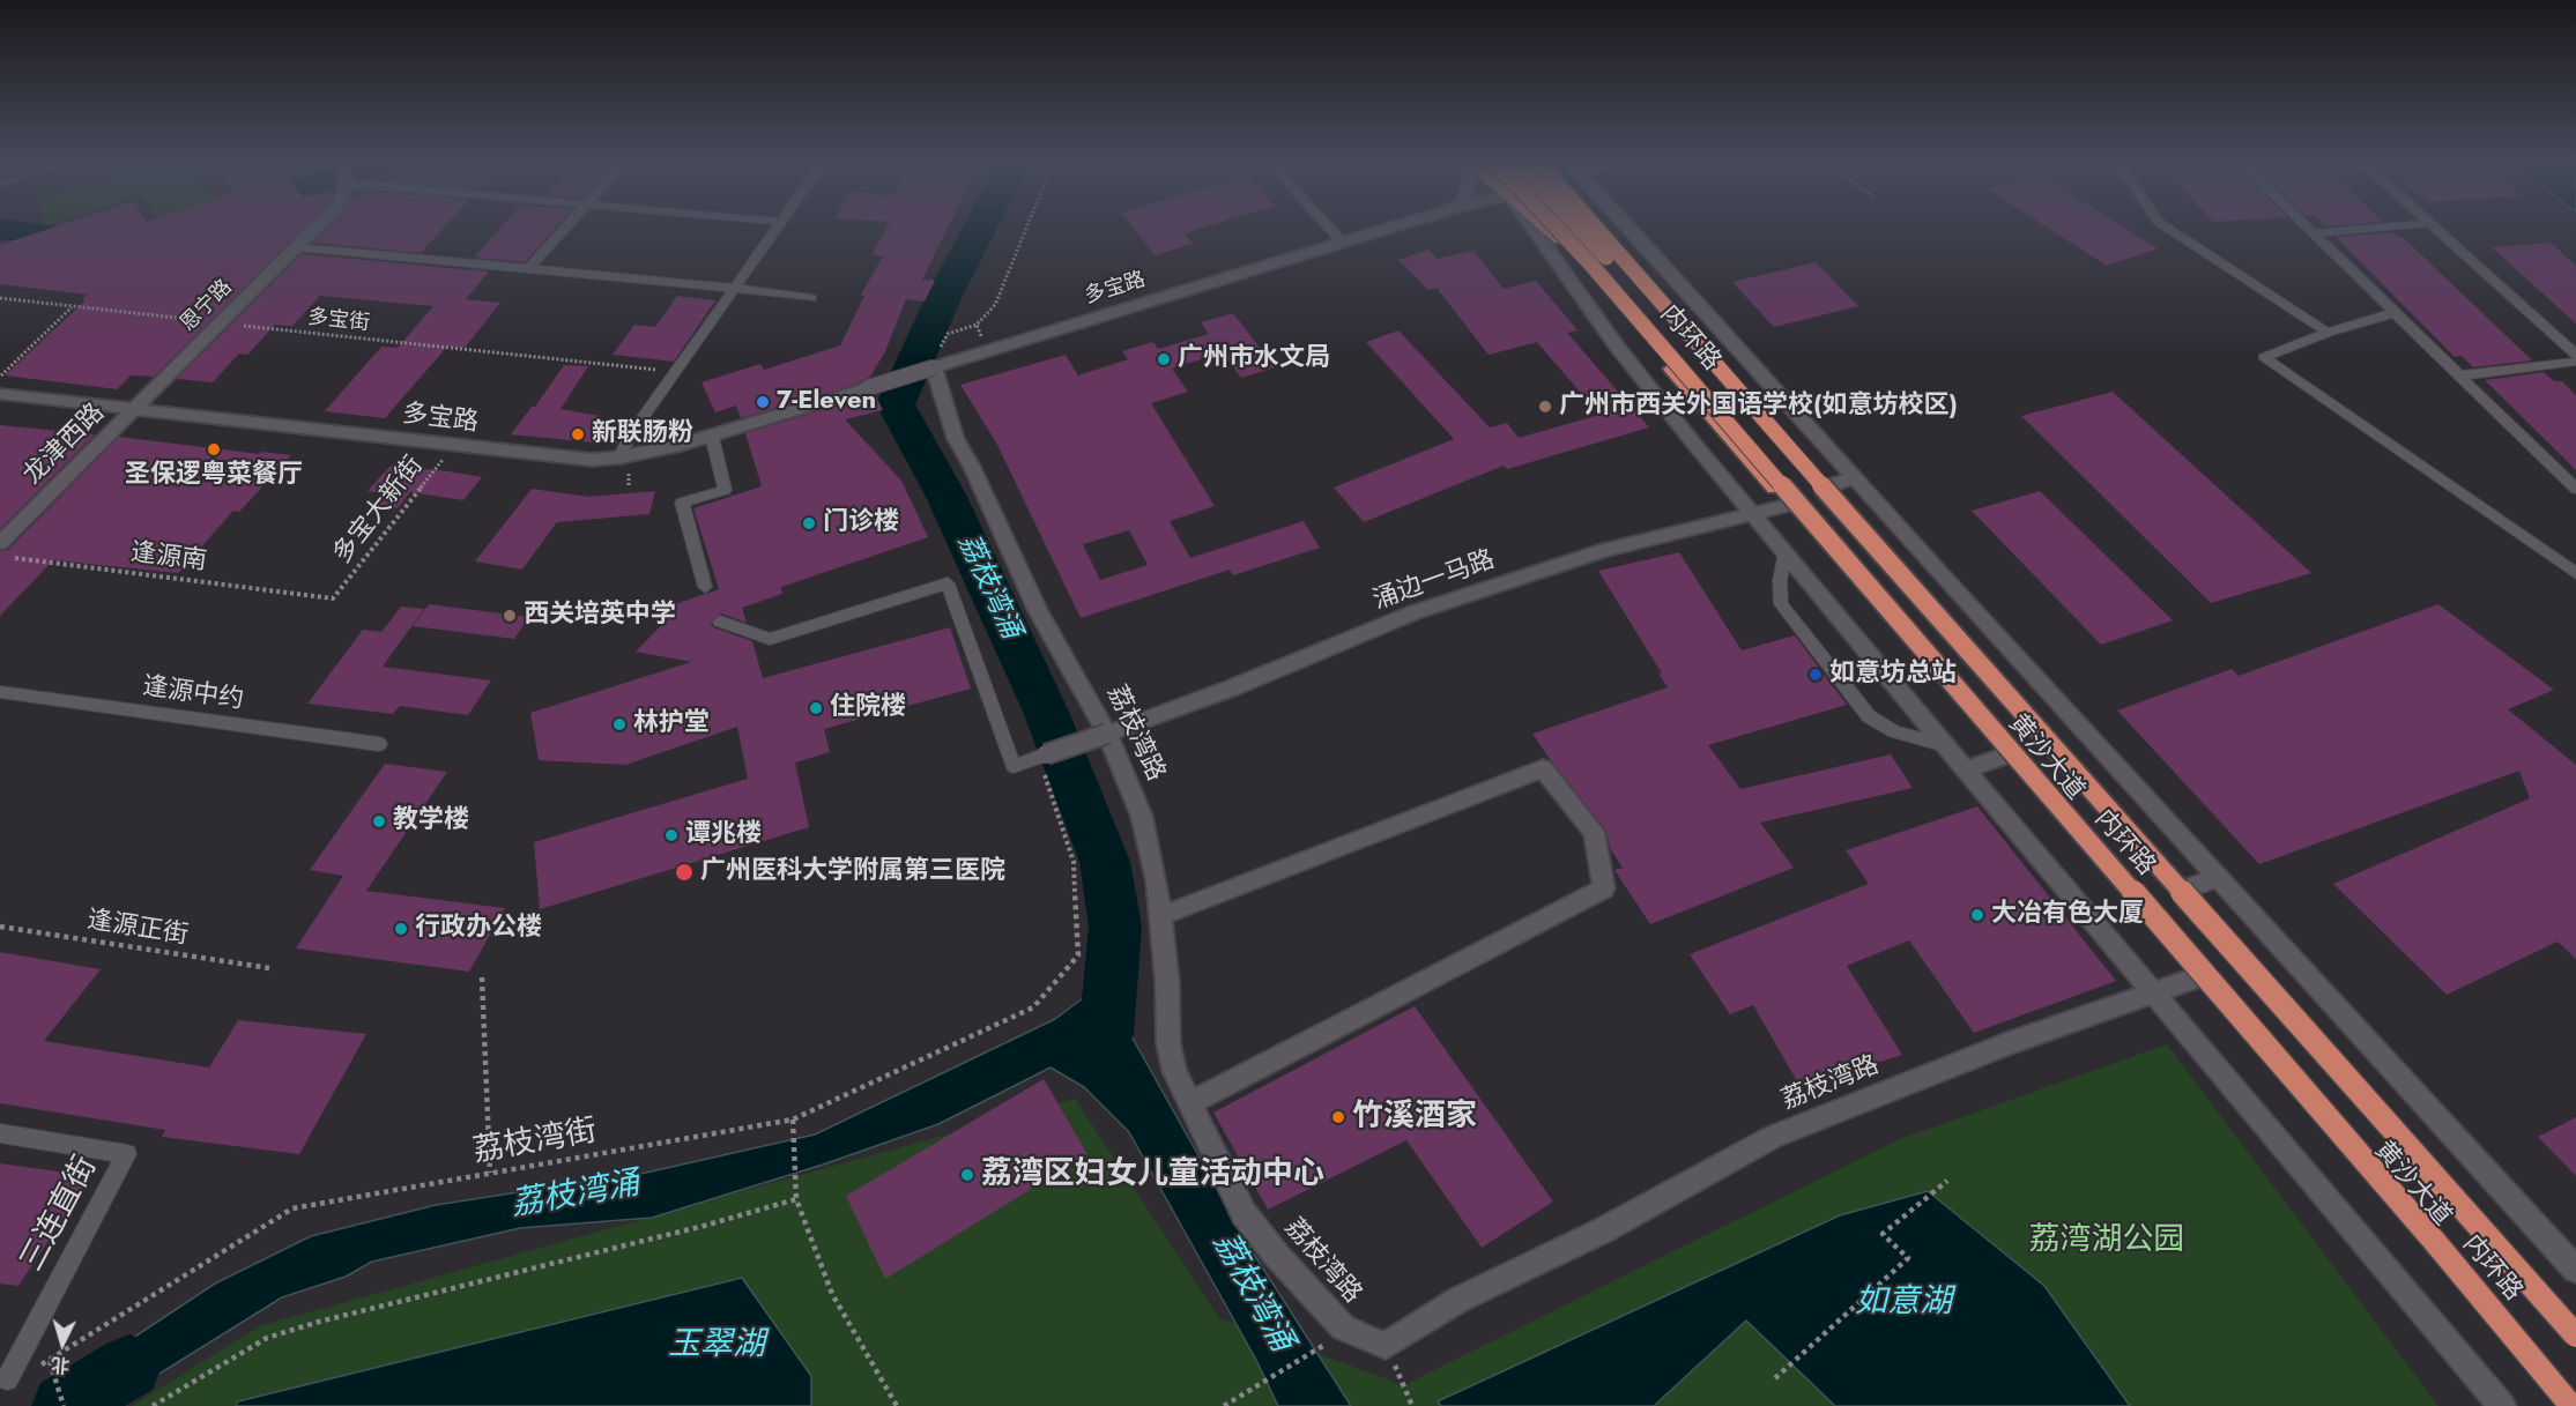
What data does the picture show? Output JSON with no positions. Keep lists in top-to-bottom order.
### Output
{
  "streets": {
    "highway": ["内环路", "黄沙大道"],
    "street": [
      "多宝路",
      "恩宁路",
      "龙津西路",
      "涌边一马路",
      "荔枝湾路"
    ],
    "lane": ["逢源中约", "三连直街"],
    "path": [
      "多宝街",
      "多宝大新街",
      "逢源南",
      "逢源正街",
      "荔枝湾街"
    ]
  },
  "crossings": [
    ["多宝路", "恩宁路"],
    ["多宝路", "龙津西路"],
    ["多宝路", "多宝大新街"],
    ["多宝路", "荔枝湾路"],
    ["恩宁路", "多宝街"],
    ["恩宁路", "龙津西路"],
    ["多宝大新街", "逢源南"],
    ["涌边一马路", "荔枝湾路"],
    ["涌边一马路", "黄沙大道"],
    ["涌边一马路", "荔枝湾街"],
    ["荔枝湾路", "黄沙大道"],
    ["荔枝湾街", "三连直街"]
  ],
  "water": ["荔枝湾涌", "如意湖", "玉翠湖"],
  "parks": ["荔湾湖公园"],
  "places": [
    "广州市水文局",
    "7-Eleven",
    "广州市西关外国语学校(如意坊校区)",
    "新联肠粉",
    "圣保逻粤菜餐厅",
    "门诊楼",
    "西关培英中学",
    "如意坊总站",
    "住院楼",
    "林护堂",
    "教学楼",
    "谭兆楼",
    "广州医科大学附属第三医院",
    "大冶有色大厦",
    "行政办公楼",
    "竹溪酒家",
    "荔湾区妇女儿童活动中心"
  ],
  "north": "bottom"
}
